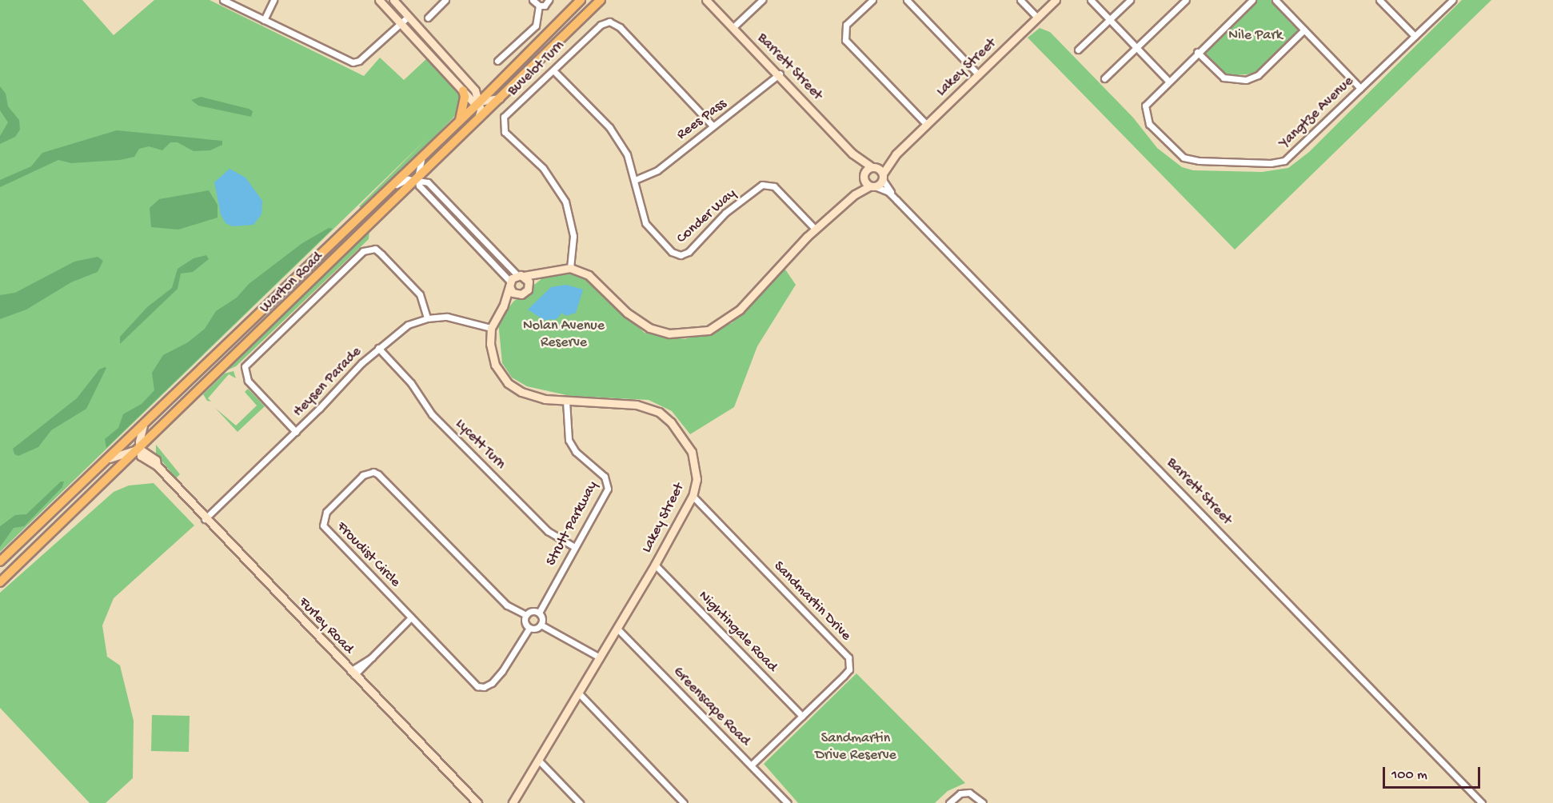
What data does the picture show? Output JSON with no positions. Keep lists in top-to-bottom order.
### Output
{
  "streets": {
    "main road": ["Warton Road"],
    "street": [
      "Barrett Street",
      "Lakey Street",
      "Buvelot Turn",
      "Yangtze Avenue",
      "Rees Pass",
      "Conder Way",
      "Heysen Parade",
      "Lycett Turn",
      "Strutt Parkway",
      "Froudist Circle",
      "Sandmartin Drive",
      "Furley Road",
      "Nightingale Road",
      "Greenscape Road"
    ]
  },
  "crossings": [
    ["Barrett Street", "Lakey Street"],
    ["Barrett Street", "Rees Pass"],
    ["Lakey Street", "Buvelot Turn"],
    ["Lakey Street", "Conder Way"],
    ["Lakey Street", "Heysen Parade"],
    ["Lakey Street", "Strutt Parkway"],
    ["Lakey Street", "Sandmartin Drive"],
    ["Lakey Street", "Nightingale Road"],
    ["Lakey Street", "Greenscape Road"],
    ["Buvelot Turn", "Rees Pass"],
    ["Buvelot Turn", "Conder Way"],
    ["Rees Pass", "Conder Way"],
    ["Warton Road", "Furley Road"],
    ["Heysen Parade", "Lycett Turn"],
    ["Heysen Parade", "Furley Road"],
    ["Lycett Turn", "Strutt Parkway"],
    ["Strutt Parkway", "Froudist Circle"],
    ["Sandmartin Drive", "Nightingale Road"],
    ["Sandmartin Drive", "Greenscape Road"]
  ],
  "parks": ["Nile Park", "Nolan Avenue Reserve", "Sandmartin Drive Reserve"],
  "scale_bar": "100 m"
}
